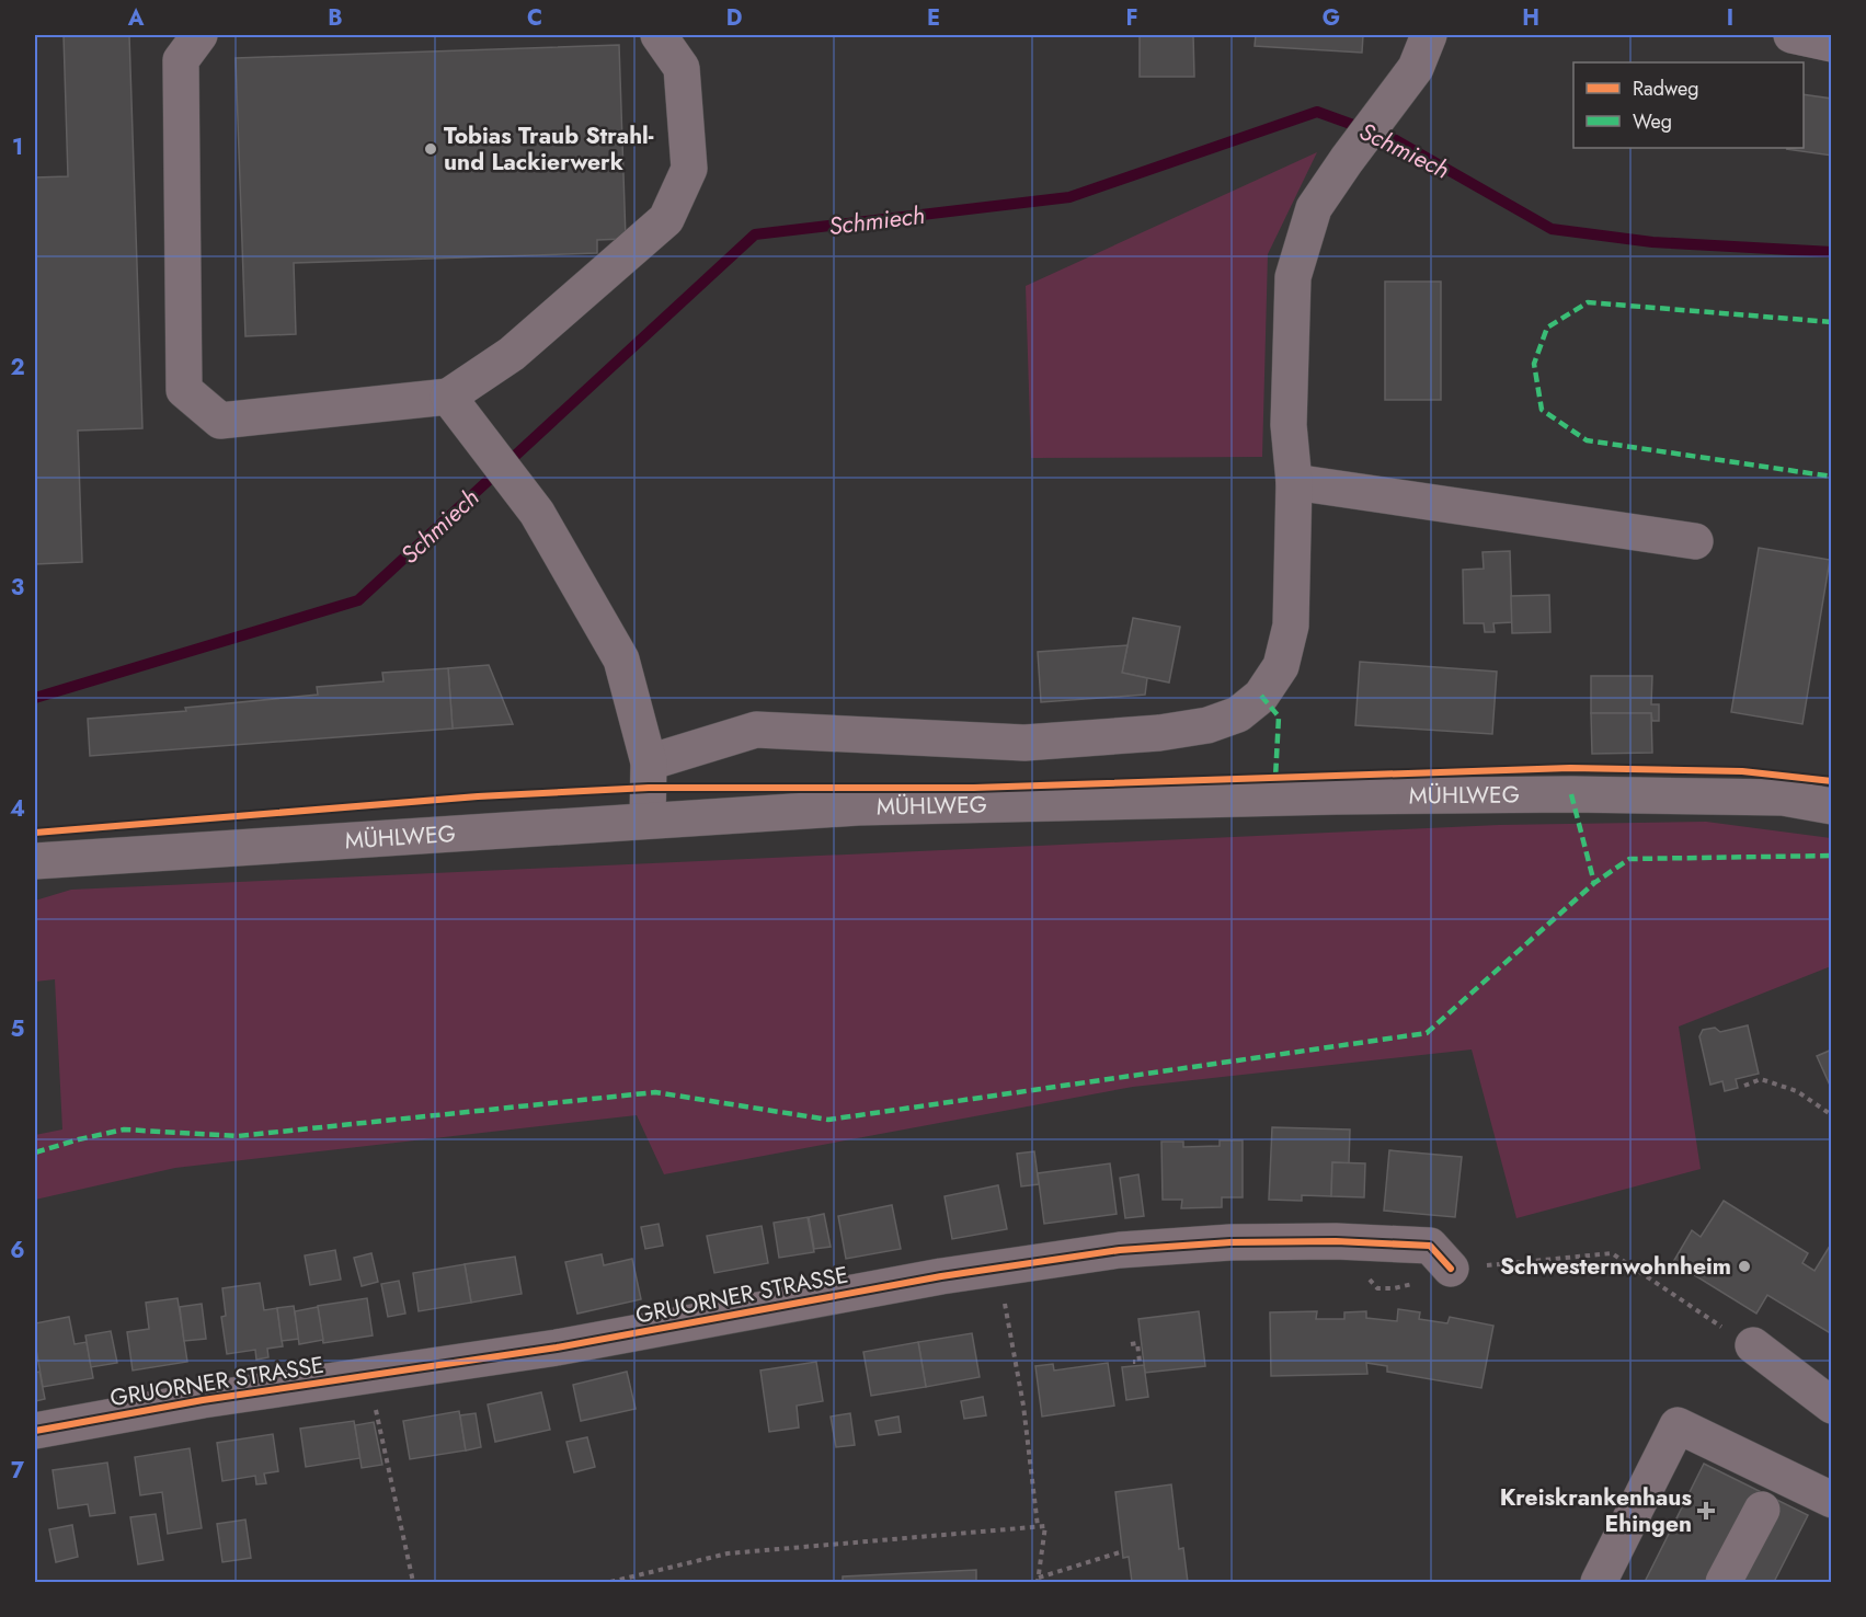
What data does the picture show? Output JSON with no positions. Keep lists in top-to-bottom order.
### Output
{
  "streets": {
    "street": ["MÜHLWEG", "GRUORNER STRASSE"]
  },
  "water": ["Schmiech"],
  "places": {
    "other": ["Tobias Traub Strahl- und Lackierwerk", "Schwesternwohnheim"],
    "health": ["Kreiskrankenhaus Ehingen"]
  },
  "legend": ["Radweg", "Weg"],
  "grid": {
    "columns": [
      "A",
      "B",
      "C",
      "D",
      "E",
      "F",
      "G",
      "H",
      "I"
    ],
    "rows": [
      "1",
      "2",
      "3",
      "4",
      "5",
      "6",
      "7"
    ]
  }
}
